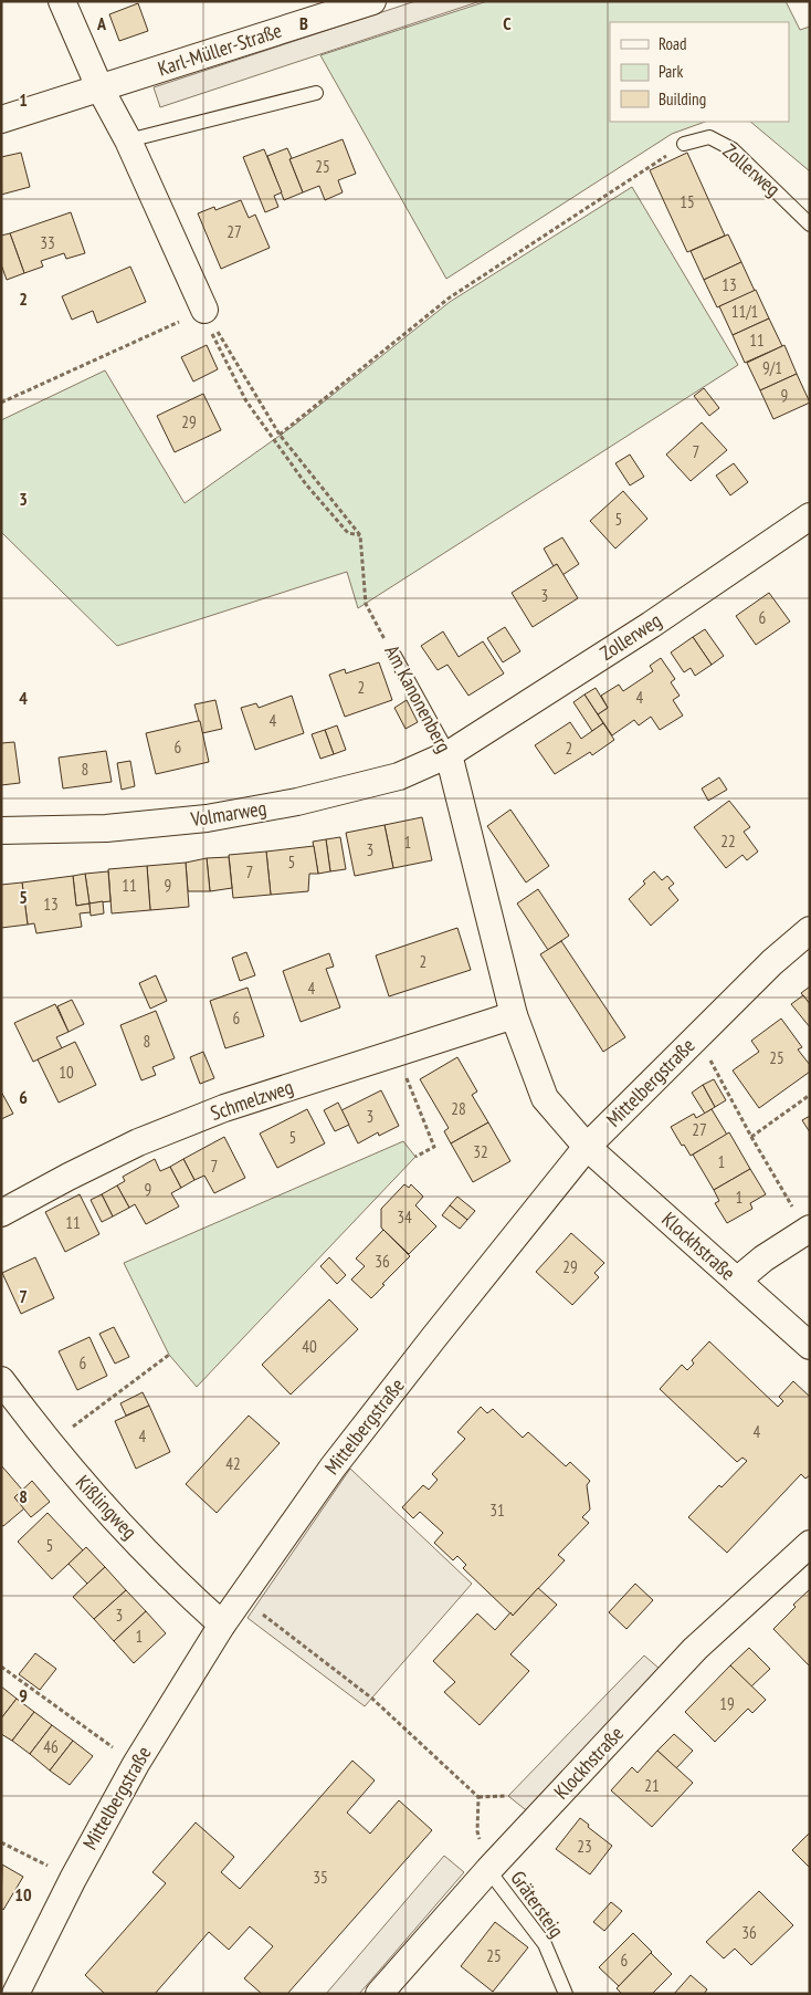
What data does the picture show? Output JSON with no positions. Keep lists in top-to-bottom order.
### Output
{
  "streets": {
    "street": [
      "Karl-Müller-Straße",
      "Zollerweg",
      "Am Kanonenberg",
      "Volmarweg",
      "Mittelbergstraße",
      "Schmelzweg",
      "Klockhstraße",
      "Kißlingweg"
    ],
    "lane": ["Grätersteig"]
  },
  "crossings": [
    ["Zollerweg", "Am Kanonenberg"],
    ["Zollerweg", "Volmarweg"],
    ["Am Kanonenberg", "Volmarweg"],
    ["Am Kanonenberg", "Mittelbergstraße"],
    ["Am Kanonenberg", "Schmelzweg"],
    ["Am Kanonenberg", "Klockhstraße"],
    ["Mittelbergstraße", "Klockhstraße"],
    ["Mittelbergstraße", "Kißlingweg"],
    ["Klockhstraße", "Grätersteig"]
  ],
  "house_numbers": [
    "25",
    "15",
    "27",
    "33",
    "13",
    "11/1",
    "11",
    "9/1",
    "9",
    "29",
    "7",
    "5",
    "3",
    "6",
    "2",
    "4",
    "4",
    "6",
    "2",
    "8",
    "22",
    "1",
    "3",
    "5",
    "7",
    "11",
    "9",
    "13",
    "2",
    "4",
    "6",
    "8",
    "25",
    "10",
    "28",
    "3",
    "27",
    "5",
    "32",
    "1",
    "7",
    "9",
    "1",
    "34",
    "11",
    "36",
    "29",
    "40",
    "6",
    "4",
    "4",
    "42",
    "31",
    "5",
    "3",
    "1",
    "19",
    "46",
    "21",
    "23",
    "35",
    "36",
    "25",
    "6"
  ],
  "legend": ["Road", "Park", "Building"],
  "grid": {
    "columns": ["A", "B", "C"],
    "rows": [
      "1",
      "2",
      "3",
      "4",
      "5",
      "6",
      "7",
      "8",
      "9",
      "10"
    ]
  }
}
